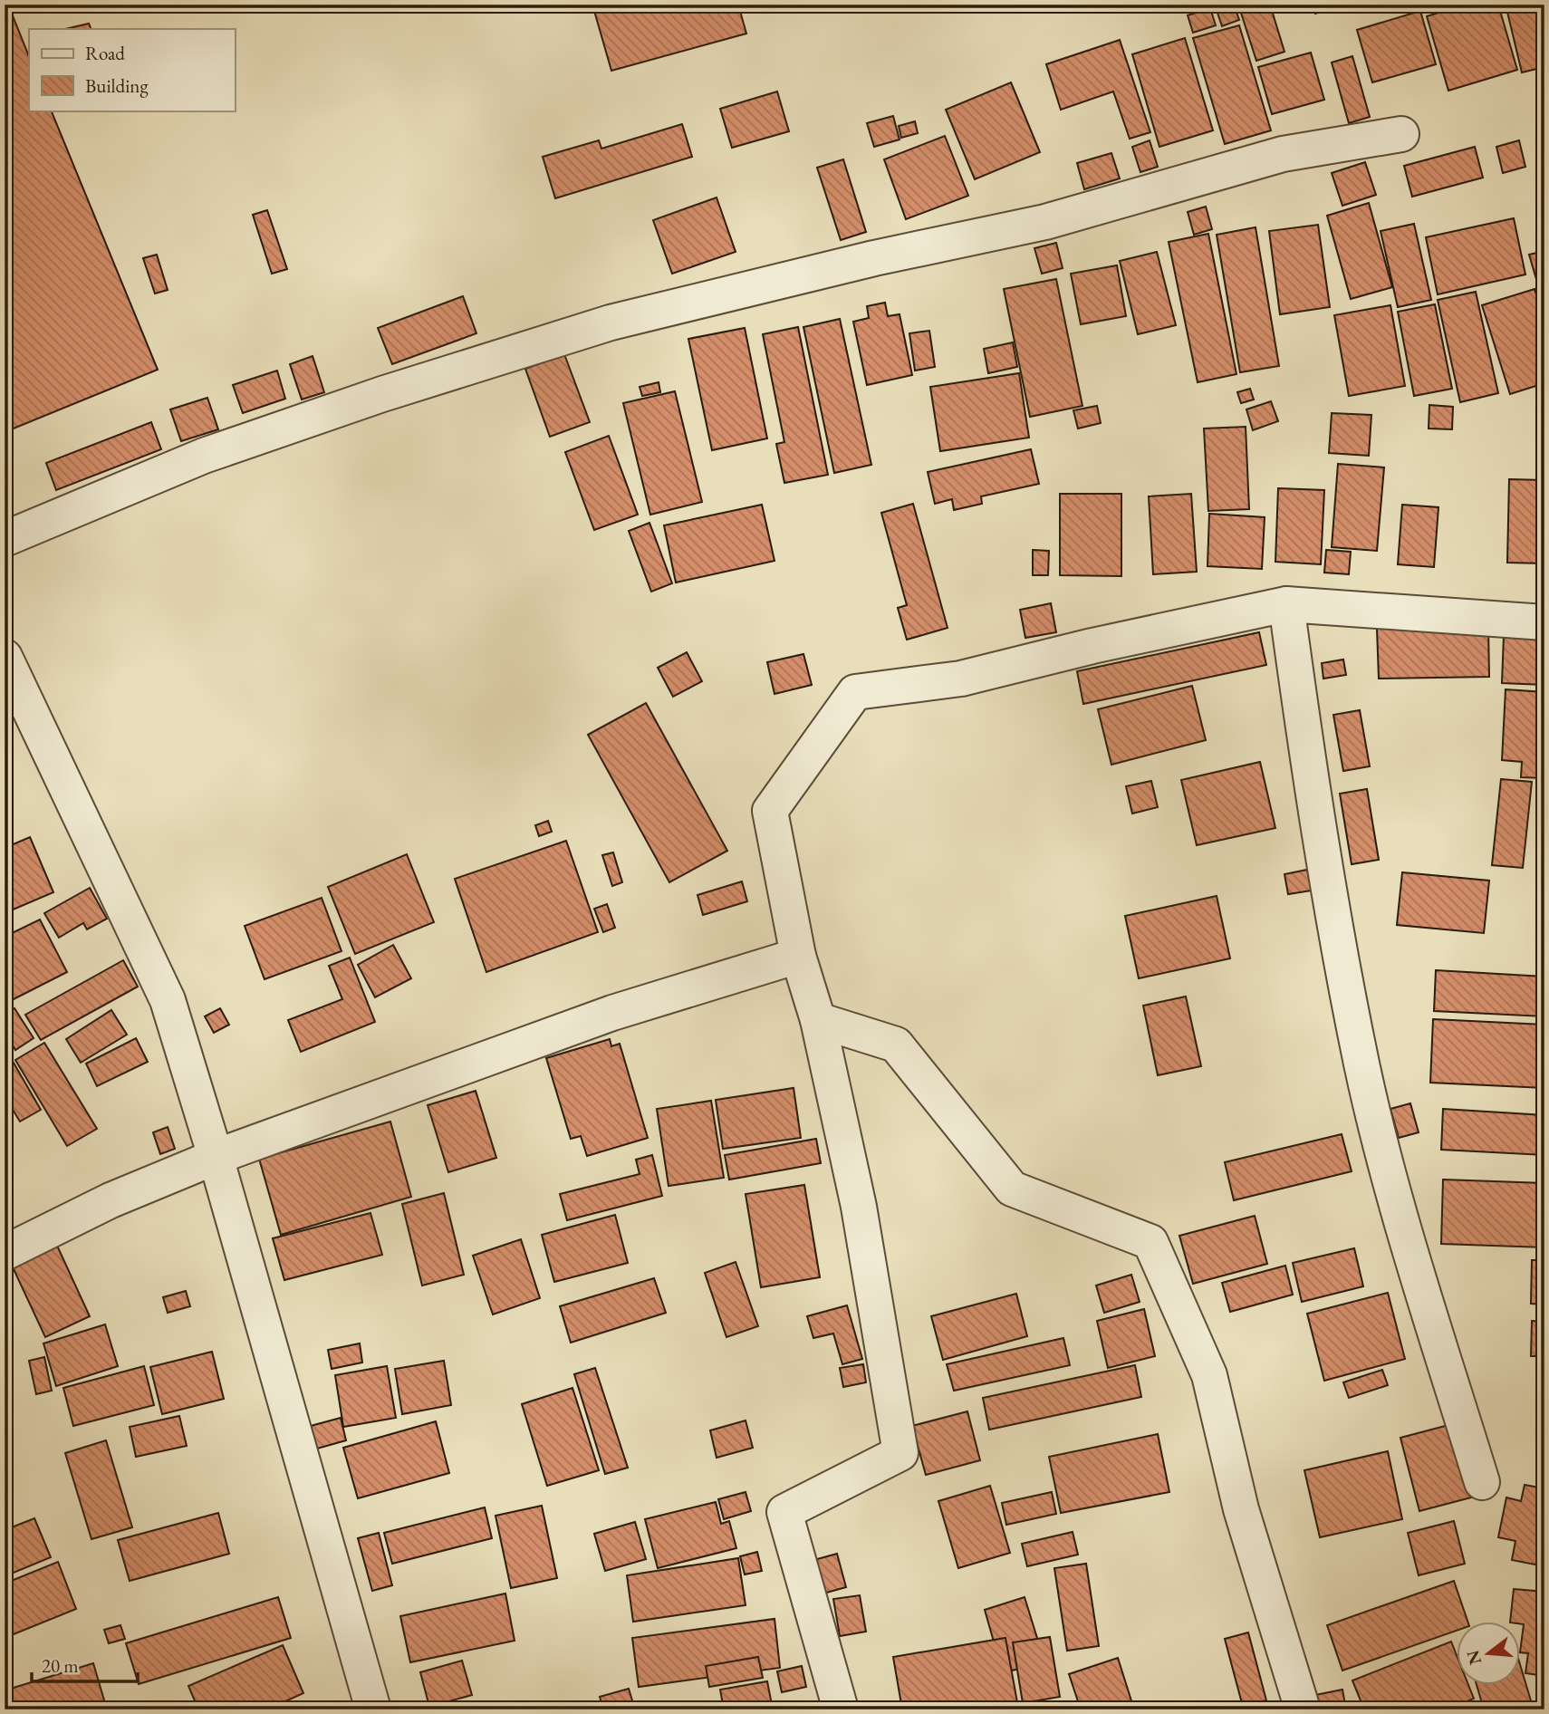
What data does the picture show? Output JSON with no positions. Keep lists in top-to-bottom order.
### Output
{
  "legend": ["Road", "Building"],
  "scale_bar": "20 m",
  "north": "left"
}
